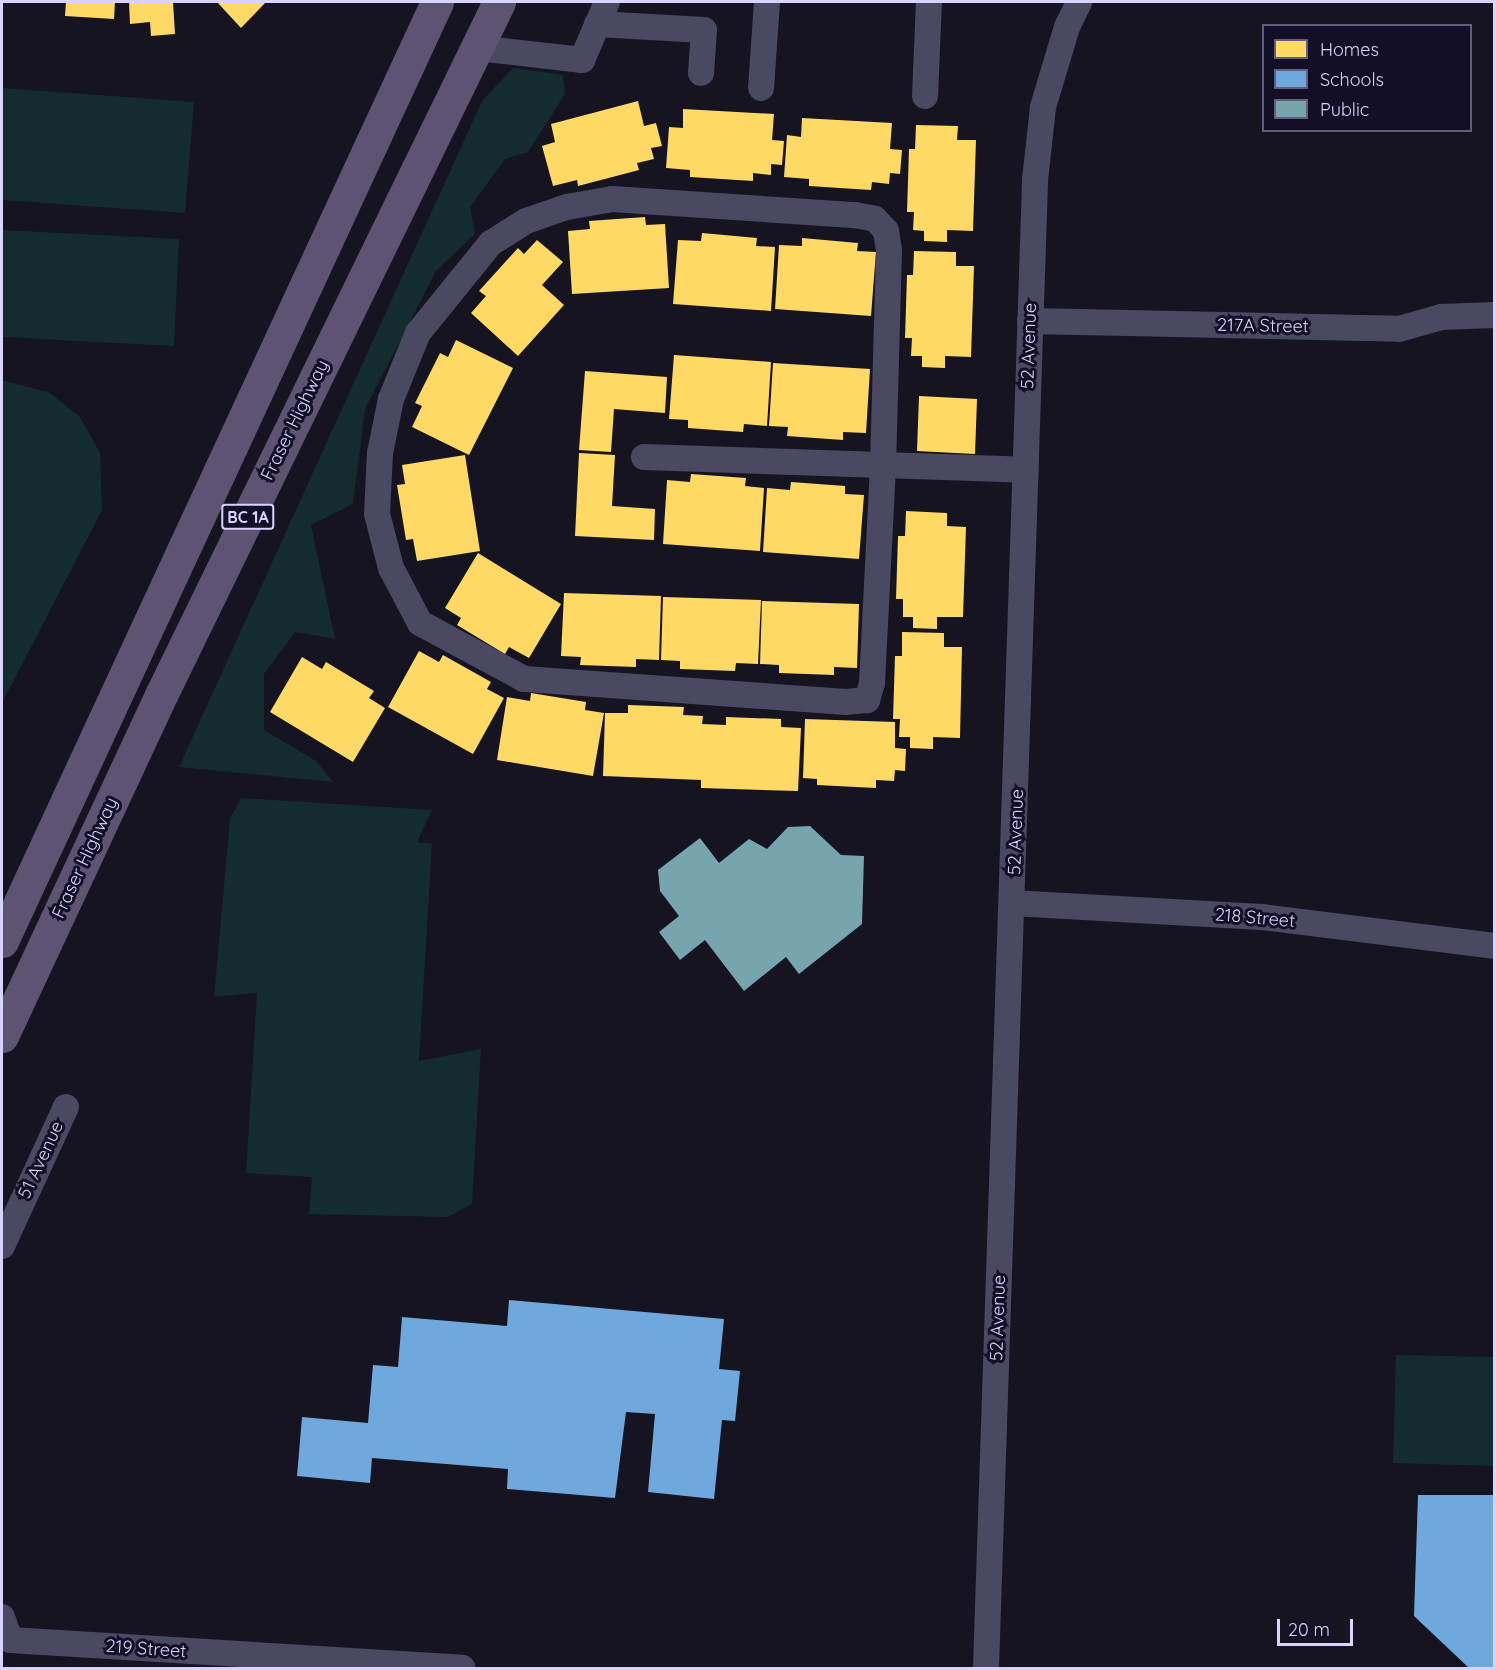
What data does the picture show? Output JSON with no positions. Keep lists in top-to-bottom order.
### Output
{
  "streets": {
    "main road": ["Fraser Highway", "BC 1A"],
    "street": [
      "217A Street",
      "52 Avenue",
      "218 Street",
      "51 Avenue",
      "219 Street"
    ]
  },
  "crossings": [
    ["217A Street", "52 Avenue"],
    ["52 Avenue", "218 Street"]
  ],
  "legend": ["Homes", "Schools", "Public"],
  "scale_bar": "20 m"
}
